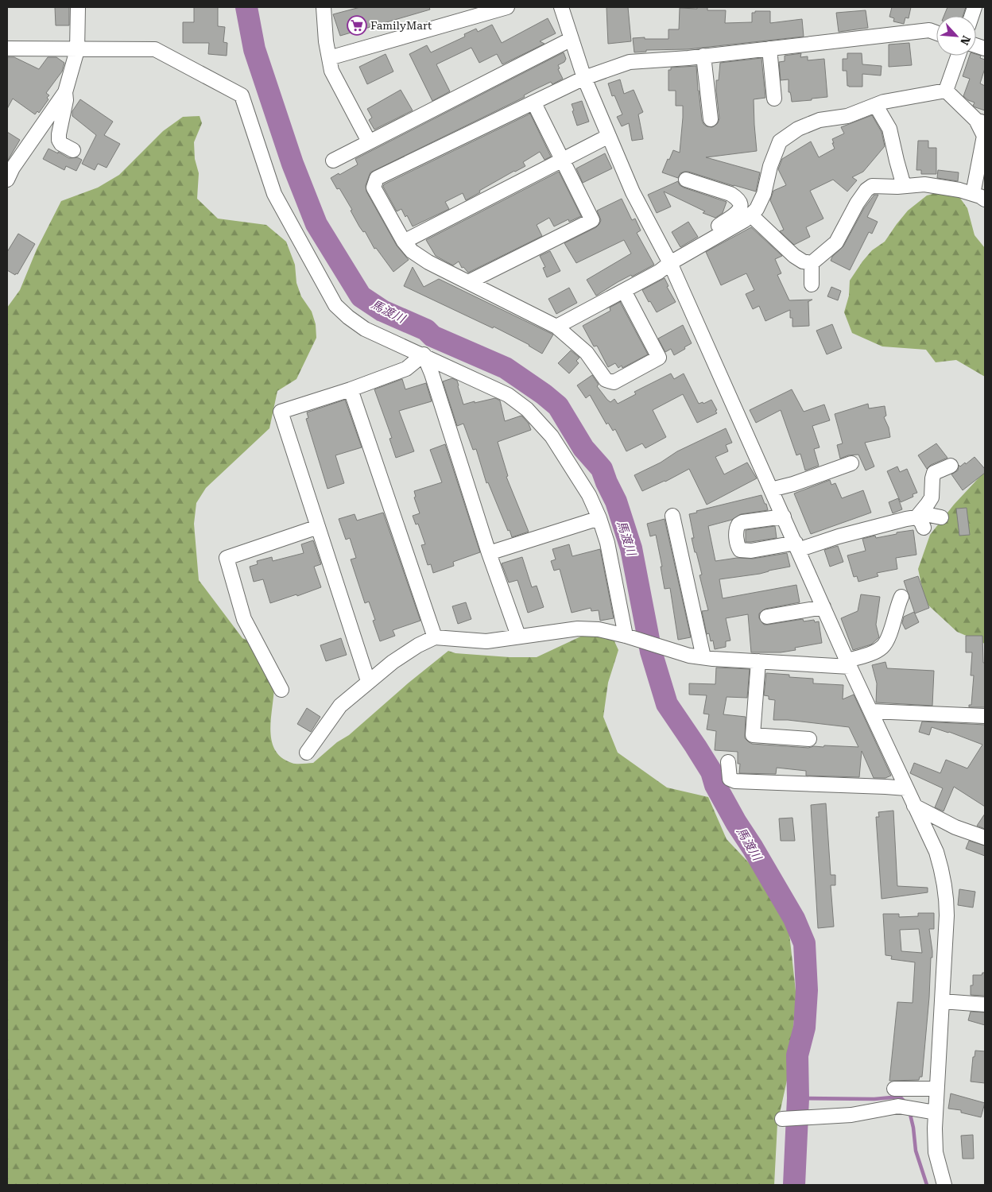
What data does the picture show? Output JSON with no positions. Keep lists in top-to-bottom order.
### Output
{
  "water": ["馬渡川"],
  "places": {
    "supermarket": ["FamilyMart"]
  },
  "north": "bottom right"
}
